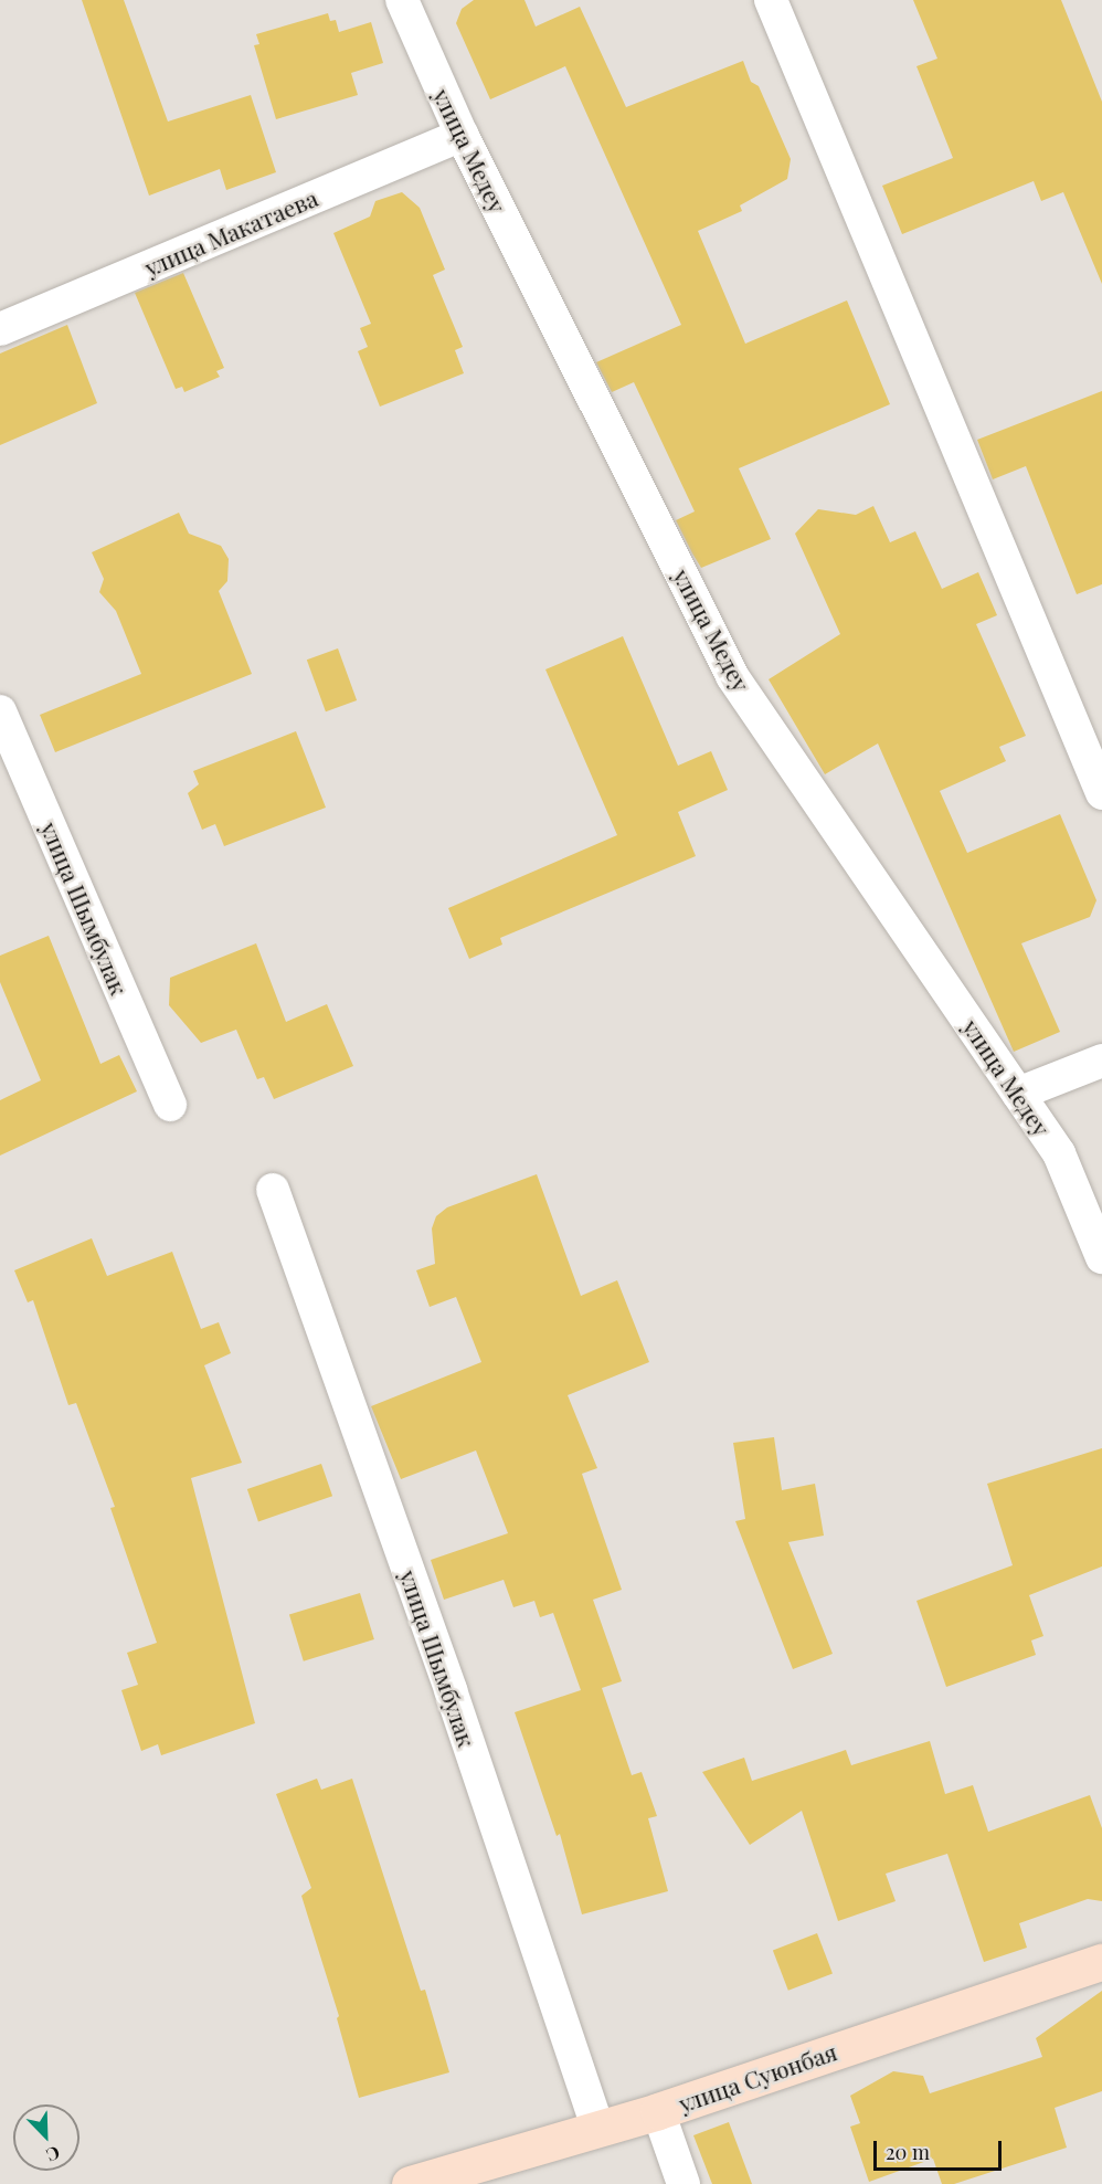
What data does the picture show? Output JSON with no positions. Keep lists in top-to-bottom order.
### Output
{
  "streets": {
    "street": [
      "улица Медеу",
      "улица Макатаева",
      "улица Шымбулак",
      "улица Суюнбая"
    ]
  },
  "crossings": [
    ["улица Медеу", "улица Макатаева"],
    ["улица Шымбулак", "улица Суюнбая"]
  ],
  "scale_bar": "20 m",
  "north": "bottom right"
}
